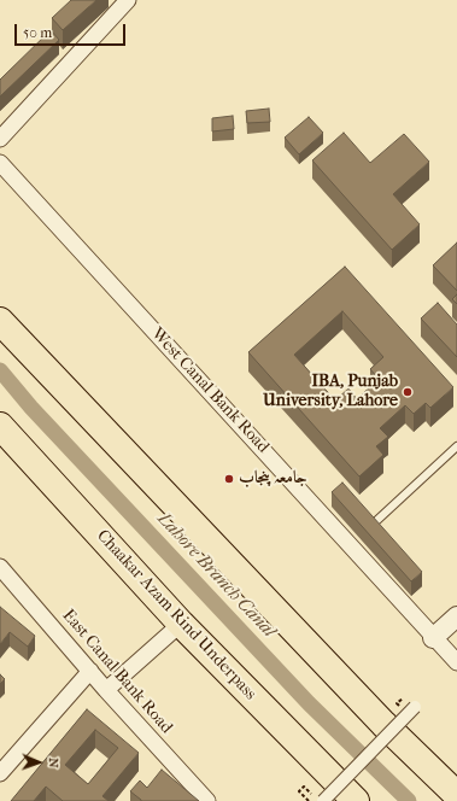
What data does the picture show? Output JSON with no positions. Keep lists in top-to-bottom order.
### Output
{
  "streets": {
    "highway": ["Chaakar Azam Rind Underpass"],
    "street": ["West Canal Bank Road", "East Canal Bank Road"]
  },
  "water": ["Lahore Branch Canal"],
  "places": ["IBA, Punjab University, Lahore", "جامعہ پنجاب"],
  "scale_bar": "50 m",
  "north": "right"
}
